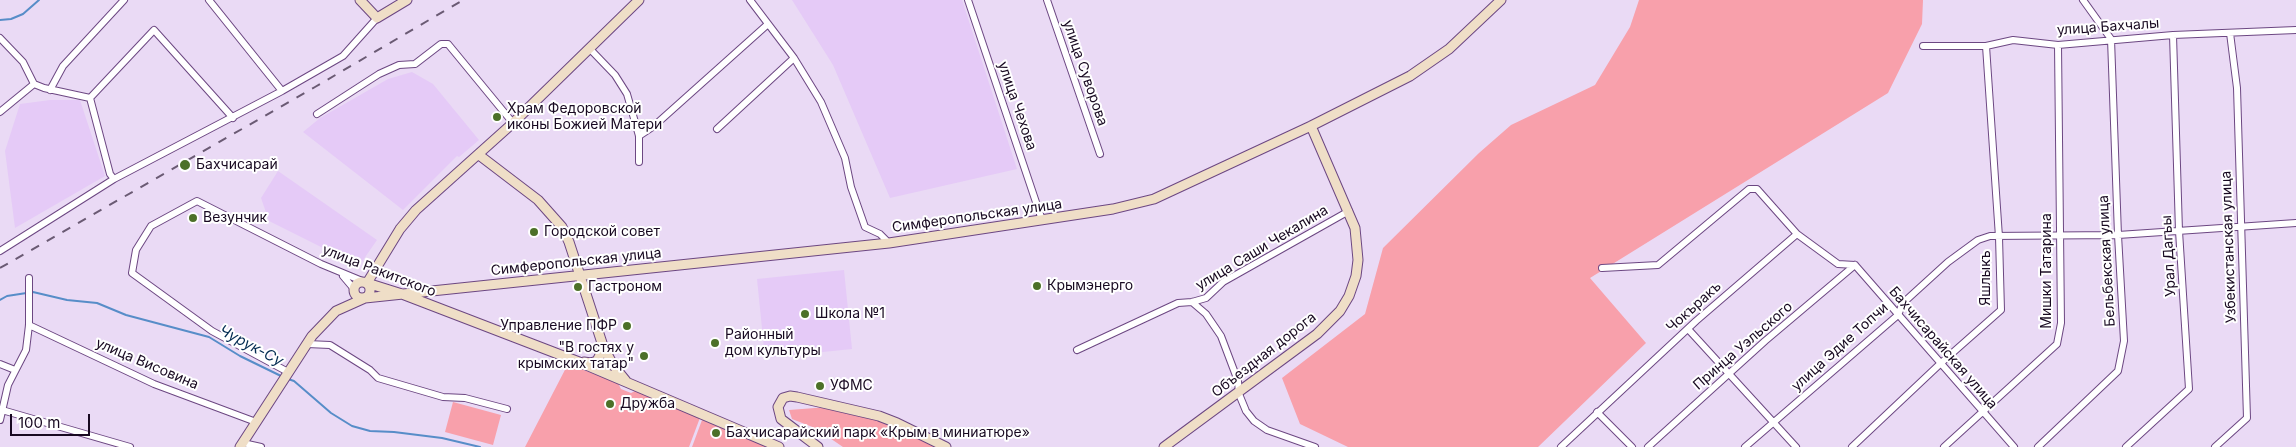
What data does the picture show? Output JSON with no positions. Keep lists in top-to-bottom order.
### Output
{
  "streets": {
    "main road": ["Симферопольская улица", "улица Ракитского", "Объездная дорога"],
    "street": [
      "улица Бахчалы",
      "улица Суворова",
      "улица Чехова",
      "Узбекистанская улица",
      "улица Саши Чекалина",
      "Урал Дагъы",
      "Бельбекская улица",
      "Мишки Татарина",
      "Яшлыкъ",
      "Чокъракъ",
      "Принца Уэльского",
      "улица Эдие Топчи",
      "Бахчисарайская улица",
      "улица Висовина"
    ]
  },
  "crossings": [
    ["улица Бахчалы", "Узбекистанская улица"],
    ["улица Бахчалы", "Урал Дагъы"],
    ["улица Бахчалы", "Бельбекская улица"],
    ["улица Бахчалы", "Мишки Татарина"],
    ["улица Бахчалы", "Яшлыкъ"],
    ["улица Чехова", "Симферопольская улица"],
    ["Симферопольская улица", "улица Ракитского"],
    ["Симферопольская улица", "Объездная дорога"],
    ["Узбекистанская улица", "улица Эдие Топчи"],
    ["улица Саши Чекалина", "Объездная дорога"],
    ["Урал Дагъы", "улица Эдие Топчи"],
    ["Бельбекская улица", "улица Эдие Топчи"],
    ["Мишки Татарина", "улица Эдие Топчи"],
    ["Мишки Татарина", "Бахчисарайская улица"],
    ["Яшлыкъ", "улица Эдие Топчи"],
    ["Яшлыкъ", "Бахчисарайская улица"],
    ["Принца Уэльского", "Бахчисарайская улица"],
    ["улица Эдие Топчи", "Бахчисарайская улица"]
  ],
  "water": ["Чурук-Су"],
  "places": [
    "Xрам Федоровской иконы Божией Матери",
    "Бахчисарай",
    "Везунчик",
    "Городской совет",
    "Крымэнерго",
    "Гастроном",
    "Школа №1",
    "Управление ПФР",
    "Районный дом культуры",
    "\"В гостях у крымских татар\"",
    "УФМС",
    "Дружба",
    "Бахчисарайский парк «Крым в миниатюре»"
  ],
  "scale_bar": "100 m"
}
